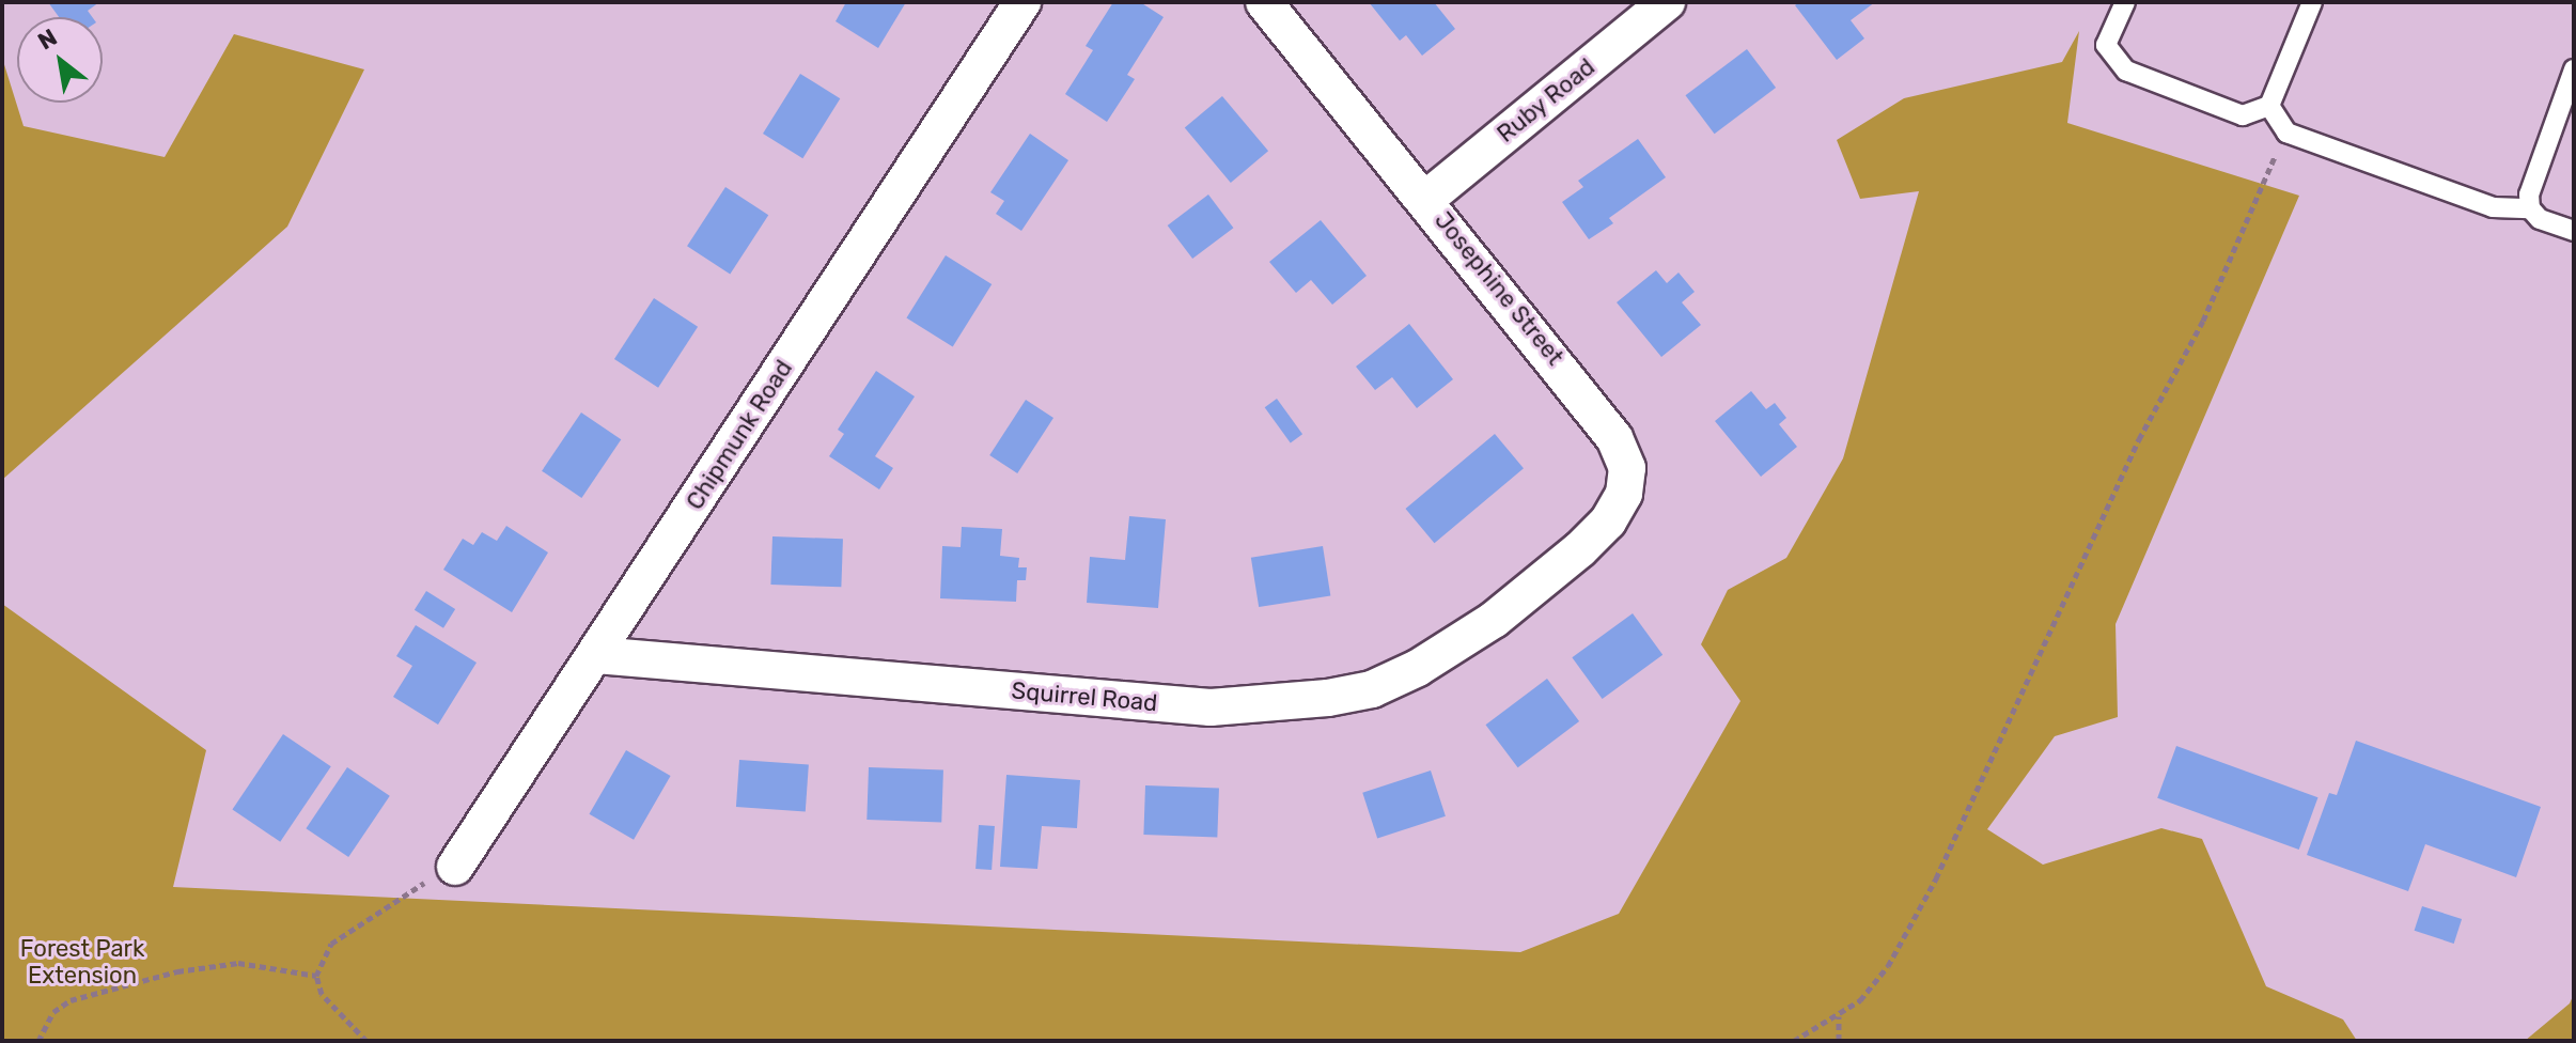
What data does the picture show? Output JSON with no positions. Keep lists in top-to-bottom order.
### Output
{
  "streets": {
    "street": [
      "Ruby Road",
      "Josephine Street",
      "Chipmunk Road",
      "Squirrel Road"
    ]
  },
  "crossings": [
    ["Ruby Road", "Josephine Street"],
    ["Josephine Street", "Squirrel Road"],
    ["Chipmunk Road", "Squirrel Road"]
  ],
  "parks": ["Forest Park Extension"],
  "north": "top left"
}
